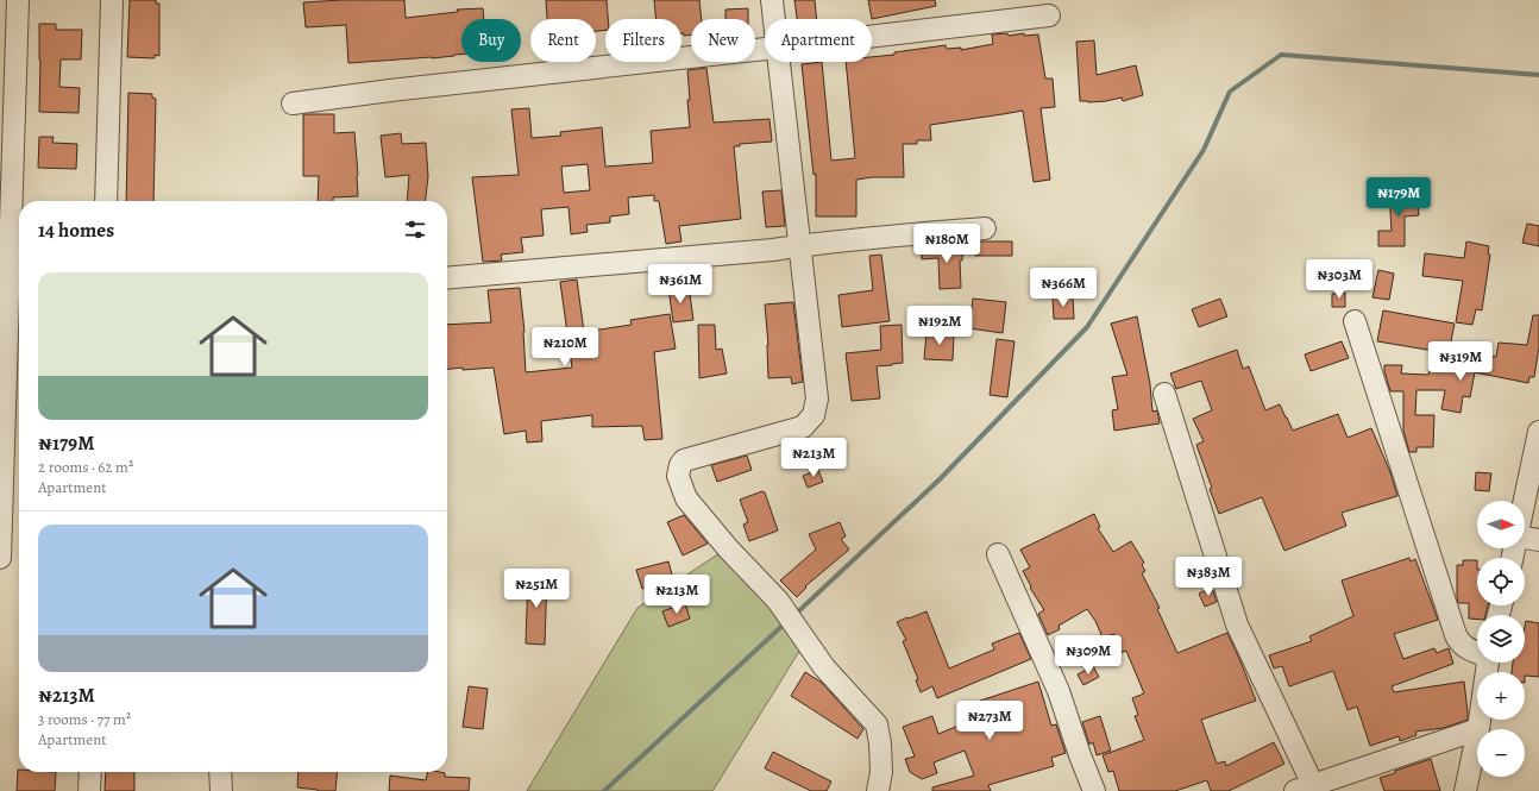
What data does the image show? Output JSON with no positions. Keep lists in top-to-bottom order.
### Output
{
  "north": "right",
  "page": {
    "chip": [
      "Buy",
      "Rent",
      "Filters",
      "New",
      "Apartment"
    ],
    "price": [
      "₦179M",
      "₦180M",
      "₦303M",
      "₦361M",
      "₦366M",
      "₦192M",
      "₦210M",
      "₦319M",
      "₦213M",
      "₦383M",
      "₦251M",
      "₦213M",
      "₦309M",
      "₦273M"
    ],
    "heading": "14 homes",
    "list": [
      {
        "name": "₦179M",
        "note": "2 rooms · 62 m² · Apartment"
      },
      {
        "name": "₦213M",
        "note": "3 rooms · 77 m² · Apartment"
      }
    ],
    "map_buttons": ["+", "−"]
  }
}
